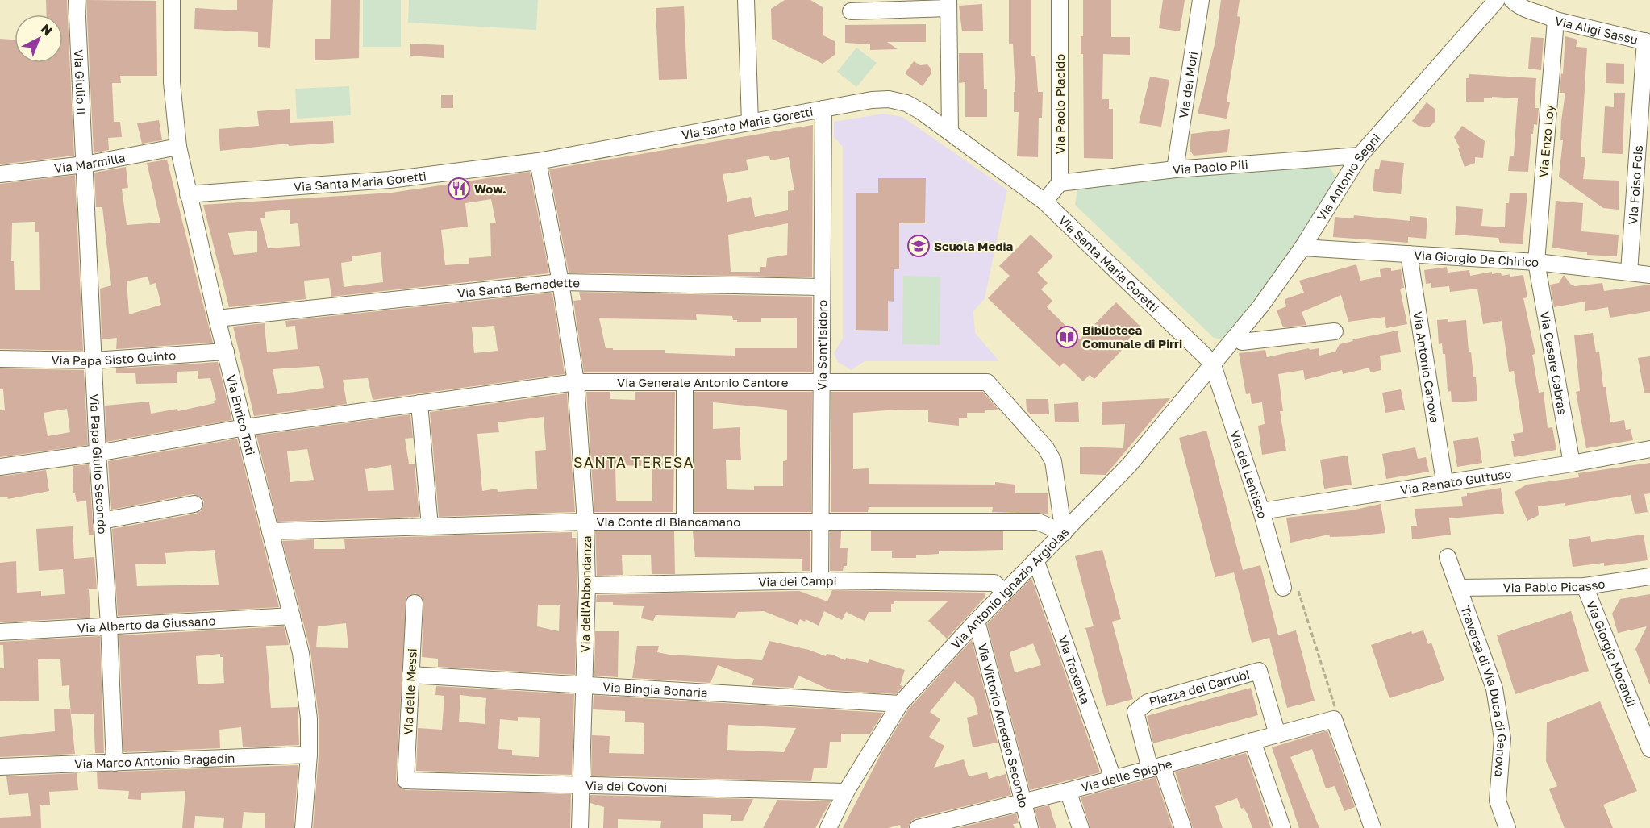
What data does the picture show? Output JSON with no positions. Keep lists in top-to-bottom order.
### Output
{
  "streets": {
    "street": [
      "Via Aligi Sassu",
      "Via Giulio II",
      "Via dei Mori",
      "Via Paolo Placido",
      "Via Santa Maria Goretti",
      "Via Enzo Loy",
      "Via Marmilla",
      "Via Paolo Pili",
      "Via Antonio Segni",
      "Via Foiso Fois",
      "Via Giorgio De Chirico",
      "Via Santa Bernadette",
      "Via Sant'Isidoro",
      "Via Papa Sisto Quinto",
      "Via Cesare Cabras",
      "Via Antonio Canova",
      "Via Generale Antonio Cantore",
      "Via Enrico Toti",
      "Via Papa Giulio Secondo",
      "Via del Lentisco",
      "Via Renato Guttuso",
      "Via Conte di Biancamano",
      "Via dei Campi",
      "Via Pablo Picasso",
      "Via Antonio Ignazio Argiolas",
      "Via dell'Abbondanza",
      "Via Alberto da Giussano",
      "Via Giorgio Morandi",
      "Via Trexenta",
      "Via Bingia Bonaria",
      "Piazza dei Carrubi",
      "Via delle Messi",
      "Traversa di Via Duca di Genova",
      "Via Vittorio Amedeo Secondo",
      "Via Marco Antonio Bragadin",
      "Via delle Spighe",
      "Via dei Covoni"
    ]
  },
  "crossings": [
    ["Via Aligi Sassu", "Via Enzo Loy"],
    ["Via Aligi Sassu", "Via Foiso Fois"],
    ["Via Giulio II", "Via Marmilla"],
    ["Via Giulio II", "Via Papa Giulio Secondo"],
    ["Via dei Mori", "Via Paolo Pili"],
    ["Via Paolo Placido", "Via Paolo Pili"],
    ["Via Santa Maria Goretti", "Via Antonio Segni"],
    ["Via Santa Maria Goretti", "Via Sant'Isidoro"],
    ["Via Santa Maria Goretti", "Via Enrico Toti"],
    ["Via Santa Maria Goretti", "Via del Lentisco"],
    ["Via Santa Maria Goretti", "Via Antonio Ignazio Argiolas"],
    ["Via Santa Maria Goretti", "Via dell'Abbondanza"],
    ["Via Enzo Loy", "Via Giorgio De Chirico"],
    ["Via Enzo Loy", "Via Cesare Cabras"],
    ["Via Marmilla", "Via Enrico Toti"],
    ["Via Marmilla", "Via Papa Giulio Secondo"],
    ["Via Paolo Pili", "Via Antonio Segni"],
    ["Via Antonio Segni", "Via Giorgio De Chirico"],
    ["Via Antonio Segni", "Via del Lentisco"],
    ["Via Antonio Segni", "Via Antonio Ignazio Argiolas"],
    ["Via Foiso Fois", "Via Giorgio De Chirico"],
    ["Via Giorgio De Chirico", "Via Cesare Cabras"],
    ["Via Giorgio De Chirico", "Via Antonio Canova"],
    ["Via Santa Bernadette", "Via Sant'Isidoro"],
    ["Via Santa Bernadette", "Via Enrico Toti"],
    ["Via Santa Bernadette", "Via dell'Abbondanza"],
    ["Via Sant'Isidoro", "Via Generale Antonio Cantore"],
    ["Via Sant'Isidoro", "Via Conte di Biancamano"],
    ["Via Sant'Isidoro", "Via dei Campi"],
    ["Via Papa Sisto Quinto", "Via Enrico Toti"],
    ["Via Papa Sisto Quinto", "Via Papa Giulio Secondo"],
    ["Via Cesare Cabras", "Via Renato Guttuso"],
    ["Via Antonio Canova", "Via Renato Guttuso"],
    ["Via Generale Antonio Cantore", "Via Enrico Toti"],
    ["Via Generale Antonio Cantore", "Via Papa Giulio Secondo"],
    ["Via Generale Antonio Cantore", "Via Conte di Biancamano"],
    ["Via Generale Antonio Cantore", "Via Antonio Ignazio Argiolas"],
    ["Via Generale Antonio Cantore", "Via dell'Abbondanza"],
    ["Via Enrico Toti", "Via Conte di Biancamano"],
    ["Via Enrico Toti", "Via Alberto da Giussano"],
    ["Via Enrico Toti", "Via Marco Antonio Bragadin"],
    ["Via Papa Giulio Secondo", "Via Alberto da Giussano"],
    ["Via Papa Giulio Secondo", "Via Marco Antonio Bragadin"],
    ["Via del Lentisco", "Via Renato Guttuso"],
    ["Via del Lentisco", "Via Antonio Ignazio Argiolas"],
    ["Via Conte di Biancamano", "Via Antonio Ignazio Argiolas"],
    ["Via Conte di Biancamano", "Via dell'Abbondanza"],
    ["Via dei Campi", "Via Antonio Ignazio Argiolas"],
    ["Via dei Campi", "Via dell'Abbondanza"],
    ["Via Pablo Picasso", "Via Giorgio Morandi"],
    ["Via Pablo Picasso", "Traversa di Via Duca di Genova"],
    ["Via Antonio Ignazio Argiolas", "Via Trexenta"],
    ["Via Antonio Ignazio Argiolas", "Via Bingia Bonaria"],
    ["Via Antonio Ignazio Argiolas", "Via Vittorio Amedeo Secondo"],
    ["Via Antonio Ignazio Argiolas", "Via dei Covoni"],
    ["Via dell'Abbondanza", "Via Bingia Bonaria"],
    ["Via dell'Abbondanza", "Via dei Covoni"],
    ["Via Trexenta", "Via delle Spighe"],
    ["Via Bingia Bonaria", "Via delle Messi"],
    ["Piazza dei Carrubi", "Via delle Spighe"],
    ["Via delle Messi", "Via dei Covoni"],
    ["Via Vittorio Amedeo Secondo", "Via delle Spighe"]
  ],
  "districts": ["SANTA TERESA"],
  "places": {
    "restaurant": ["Wow."],
    "school or university": ["Scuola Media"],
    "library": ["Biblioteca Comunale di Pirri"]
  },
  "north": "top right"
}
